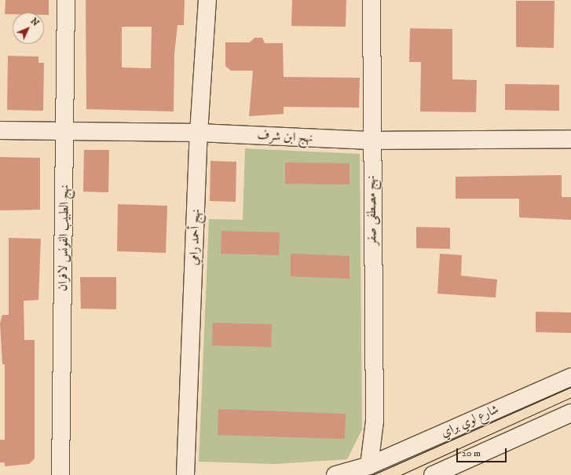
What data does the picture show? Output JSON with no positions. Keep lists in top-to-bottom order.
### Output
{
  "streets": {
    "street": [
      "نهج ابن شرف",
      "نهج مصطفى صفر",
      "نهج أحمد رامي",
      "نهج الطبيب الفونس لافران",
      "شارع لوي براي"
    ]
  },
  "crossings": [
    ["نهج ابن شرف", "نهج مصطفى صفر"],
    ["نهج ابن شرف", "نهج أحمد رامي"],
    ["نهج ابن شرف", "نهج الطبيب الفونس لافران"],
    ["نهج مصطفى صفر", "شارع لوي براي"]
  ],
  "scale_bar": "20 m",
  "north": "top right"
}
